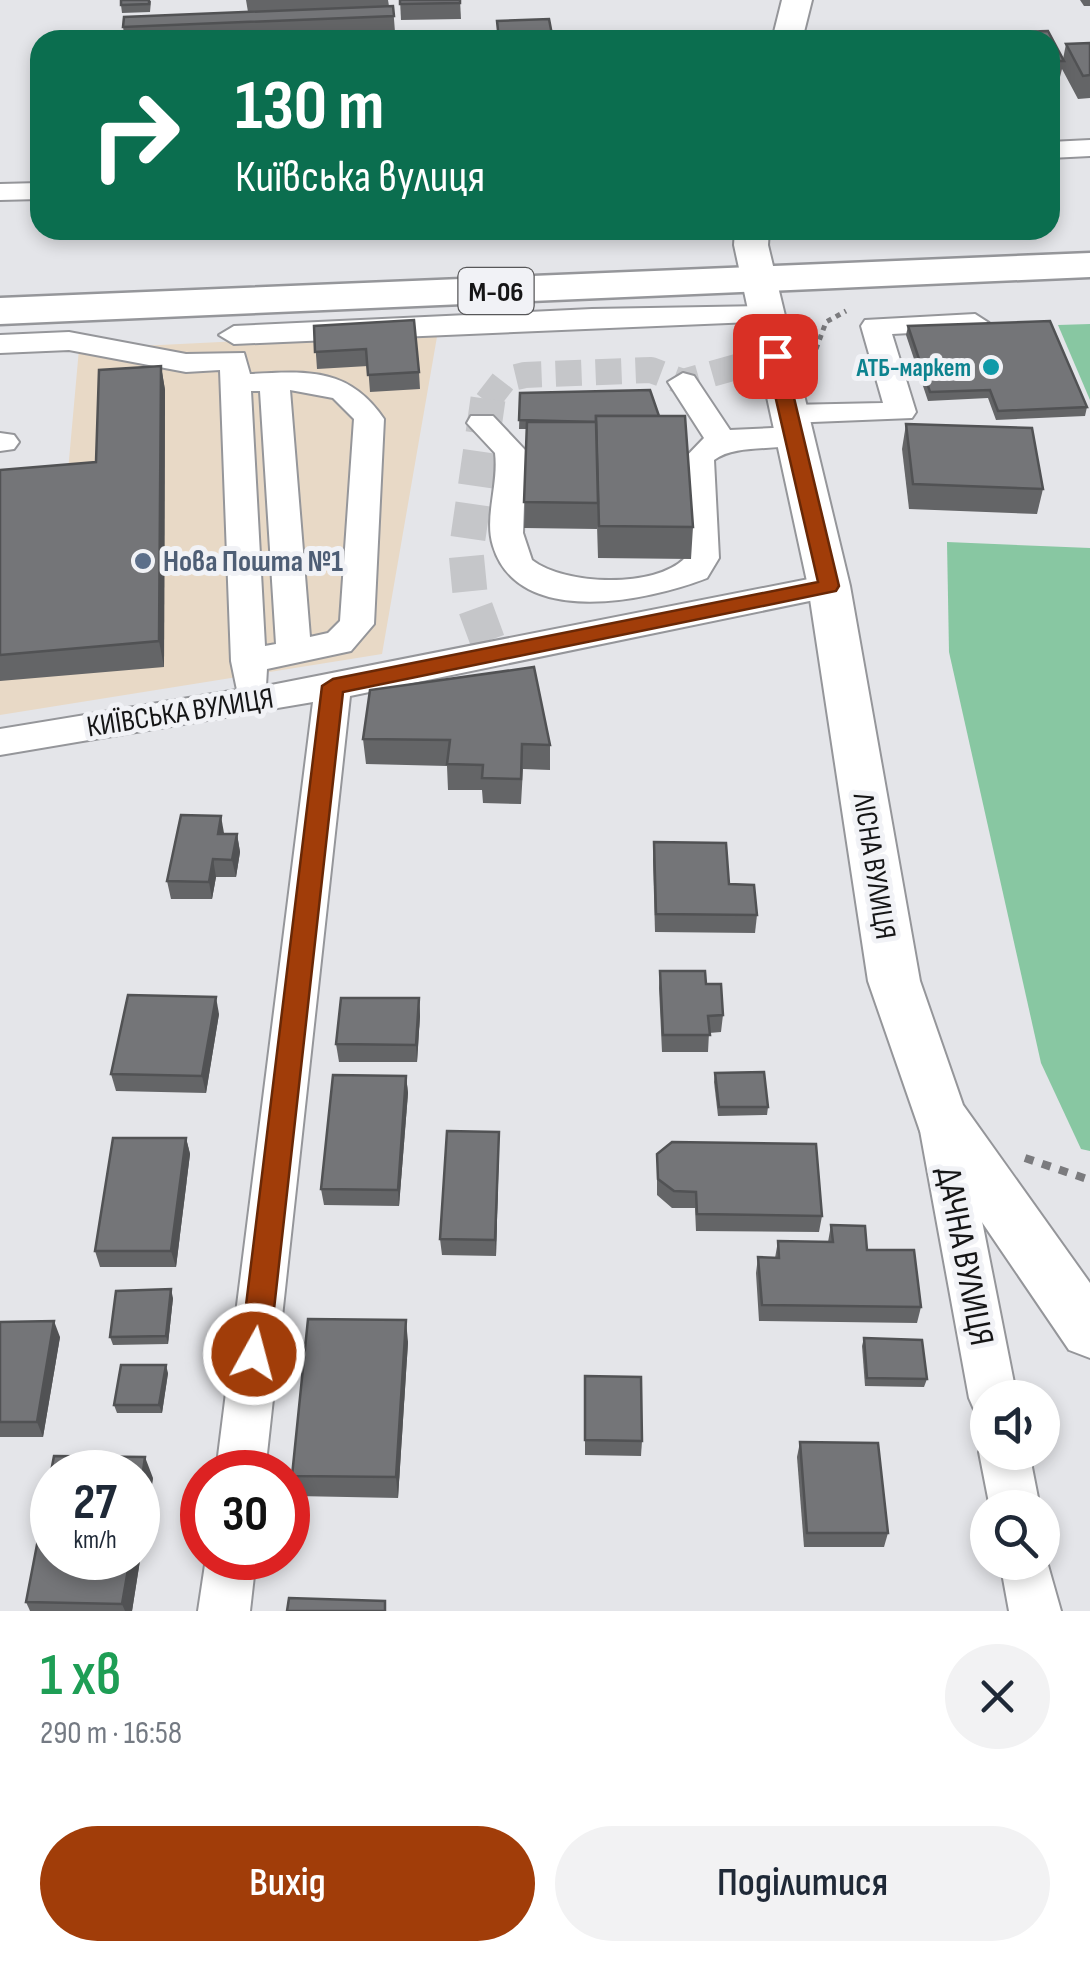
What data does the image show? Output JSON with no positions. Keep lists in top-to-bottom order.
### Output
{
  "streets": {
    "highway": ["М-06"],
    "main road": ["ЛІСНА ВУЛИЦЯ"],
    "street": ["КИЇВСЬКА ВУЛИЦЯ", "ДАЧНА ВУЛИЦЯ"]
  },
  "crossings": [
    ["М-06", "ЛІСНА ВУЛИЦЯ"],
    ["КИЇВСЬКА ВУЛИЦЯ", "ЛІСНА ВУЛИЦЯ"],
    ["ЛІСНА ВУЛИЦЯ", "ДАЧНА ВУЛИЦЯ"]
  ],
  "places": ["АТБ-маркет", "Нова Пошта №1"],
  "page": {
    "turn": ["130 m", "Київська вулиця"],
    "speed": "27 km/h",
    "limit": "30",
    "heading": ["1 хв", "290 m · 16:58"],
    "buttons": ["Вихід", "Поділитися"]
  }
}
